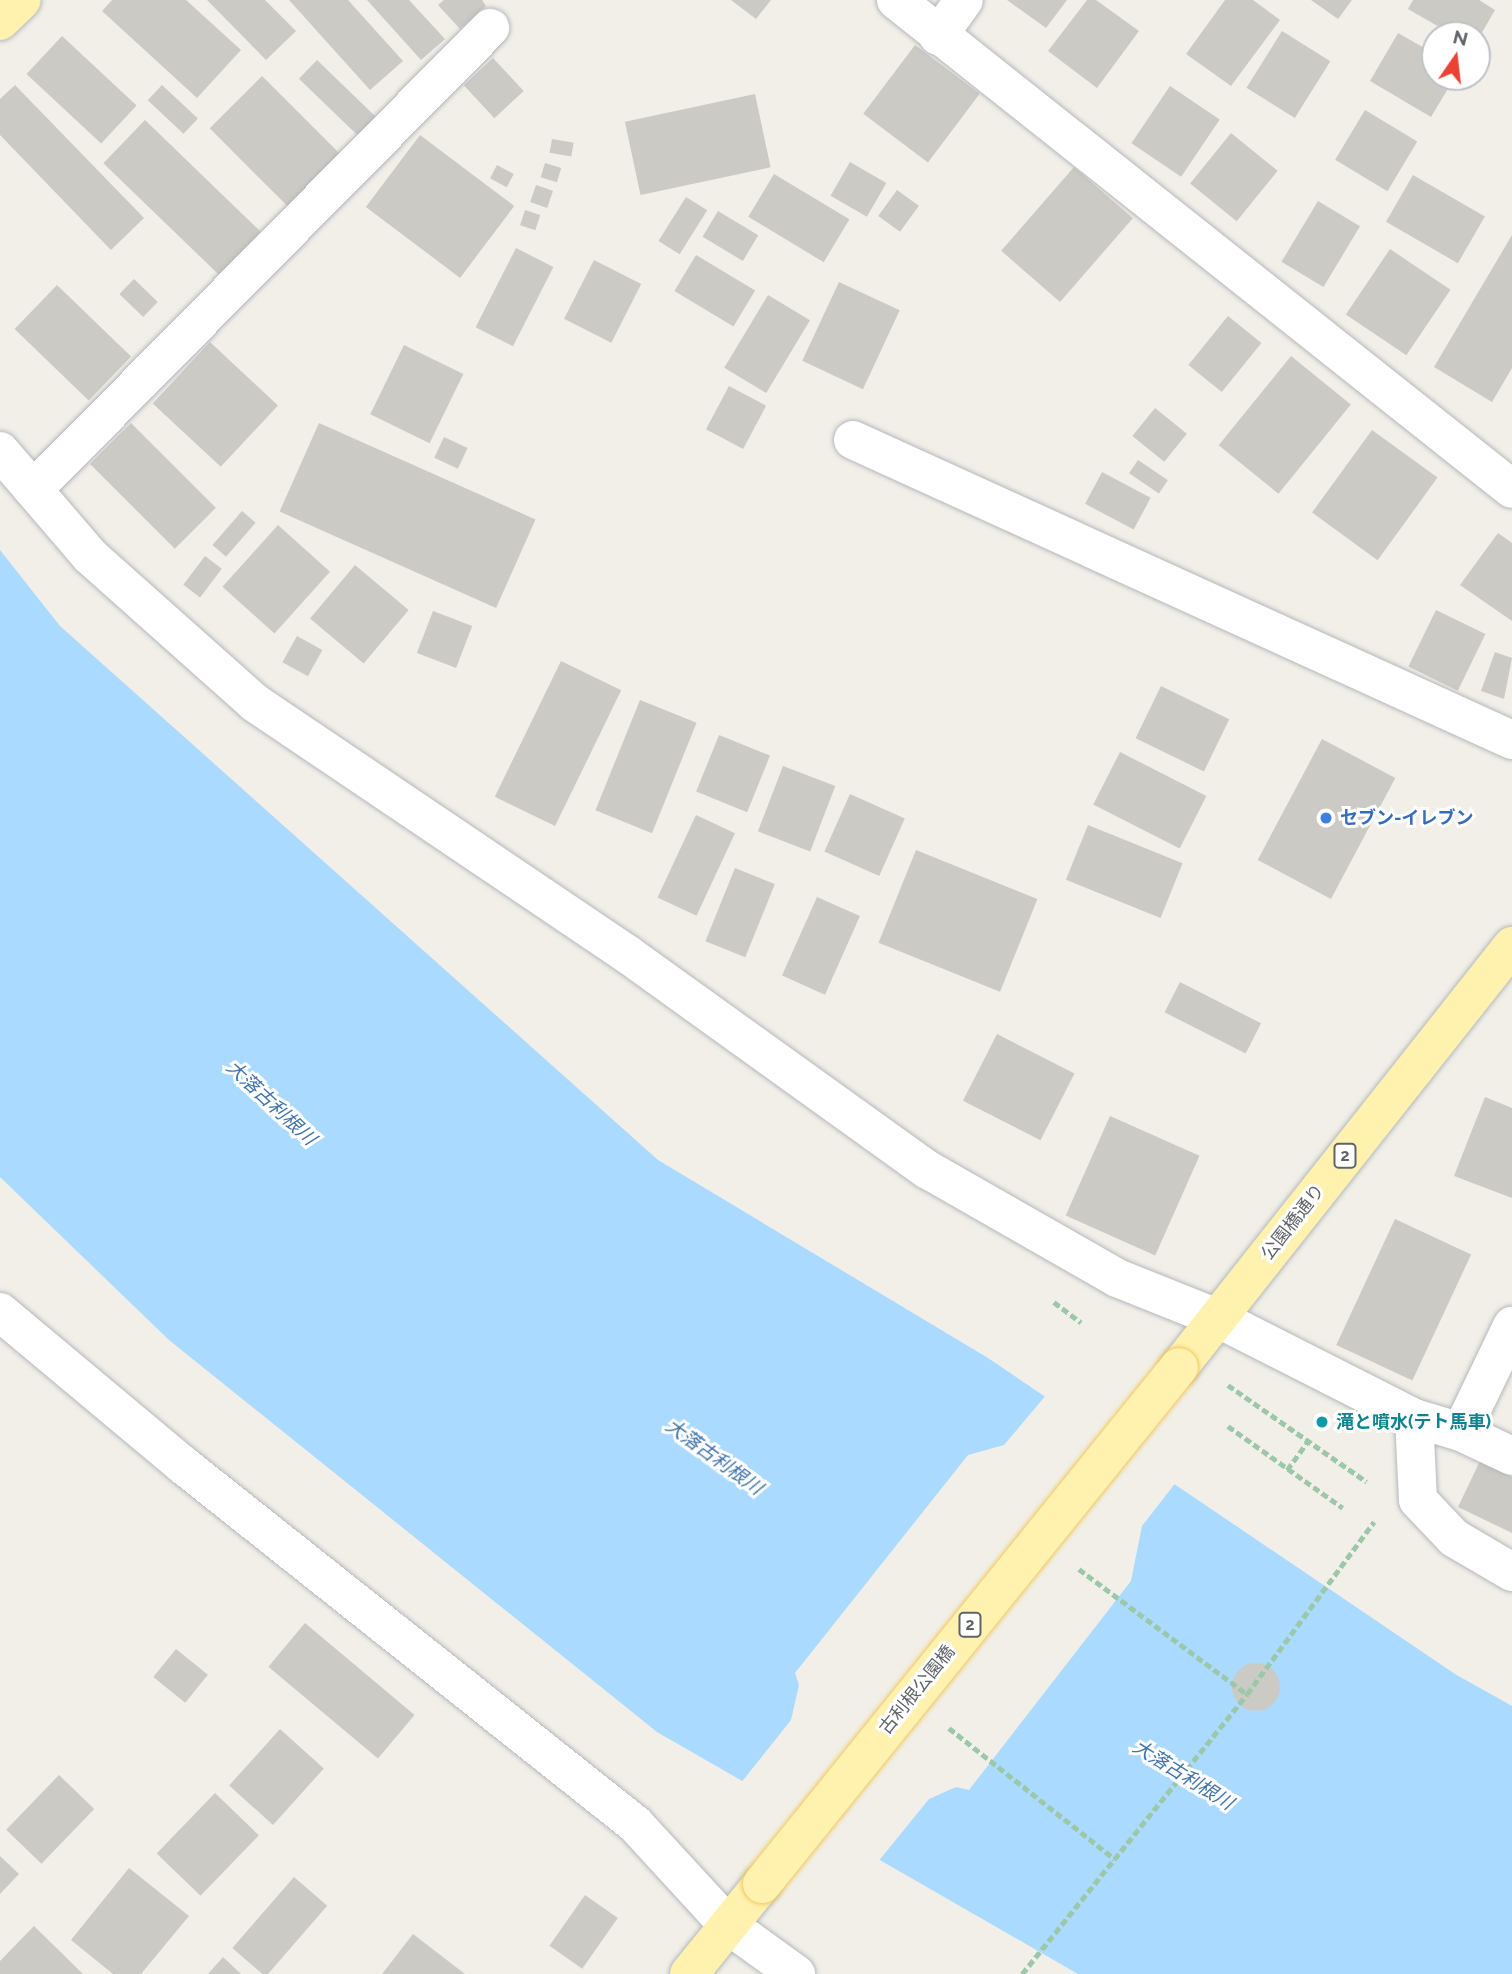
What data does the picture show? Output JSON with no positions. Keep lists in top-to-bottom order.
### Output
{
  "streets": {
    "main road": ["2", "公園橋通り", "古利根公園橋"]
  },
  "crossings": [
    ["2", "古利根公園橋"],
    ["公園橋通り", "古利根公園橋"]
  ],
  "water": ["大落古利根川"],
  "places": ["セブン-イレブン", "滝と噴水(テト馬車)"],
  "north": "top"
}
